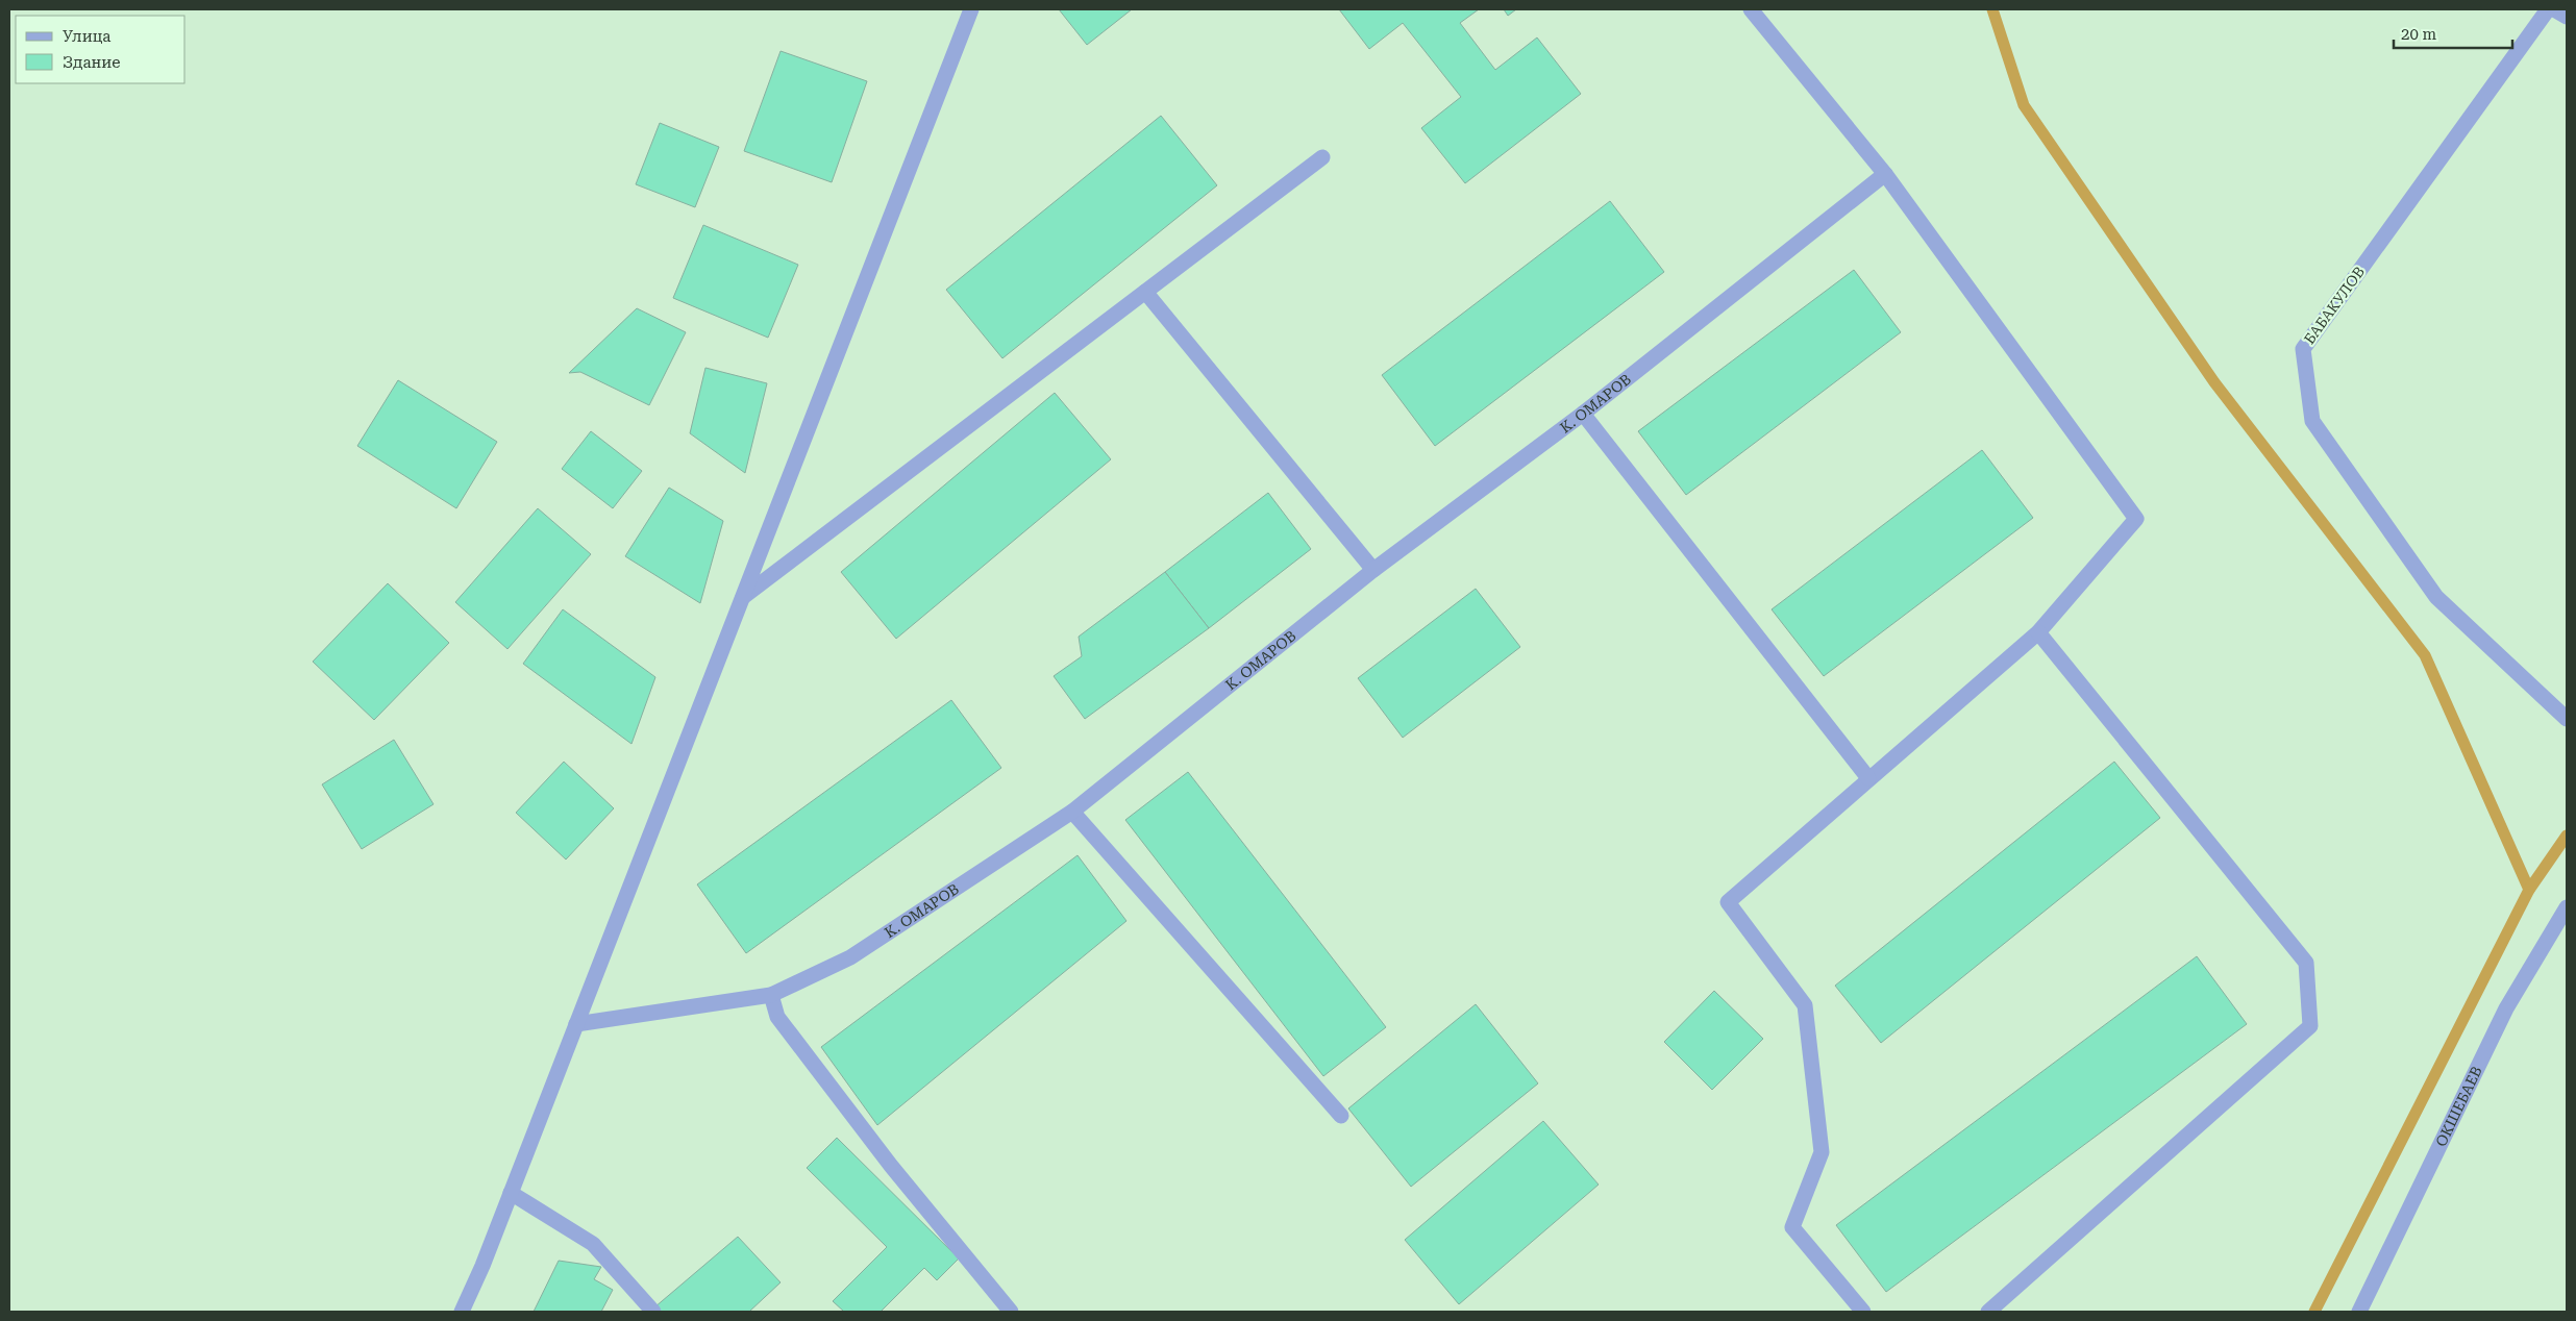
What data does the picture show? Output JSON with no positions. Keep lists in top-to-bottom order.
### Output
{
  "streets": {
    "street": ["БАБАКУЛОВ", "К. ОМАРОВ", "ОКШЕБАЕВ"]
  },
  "legend": ["Улица", "Здание"],
  "scale_bar": "20 m"
}
